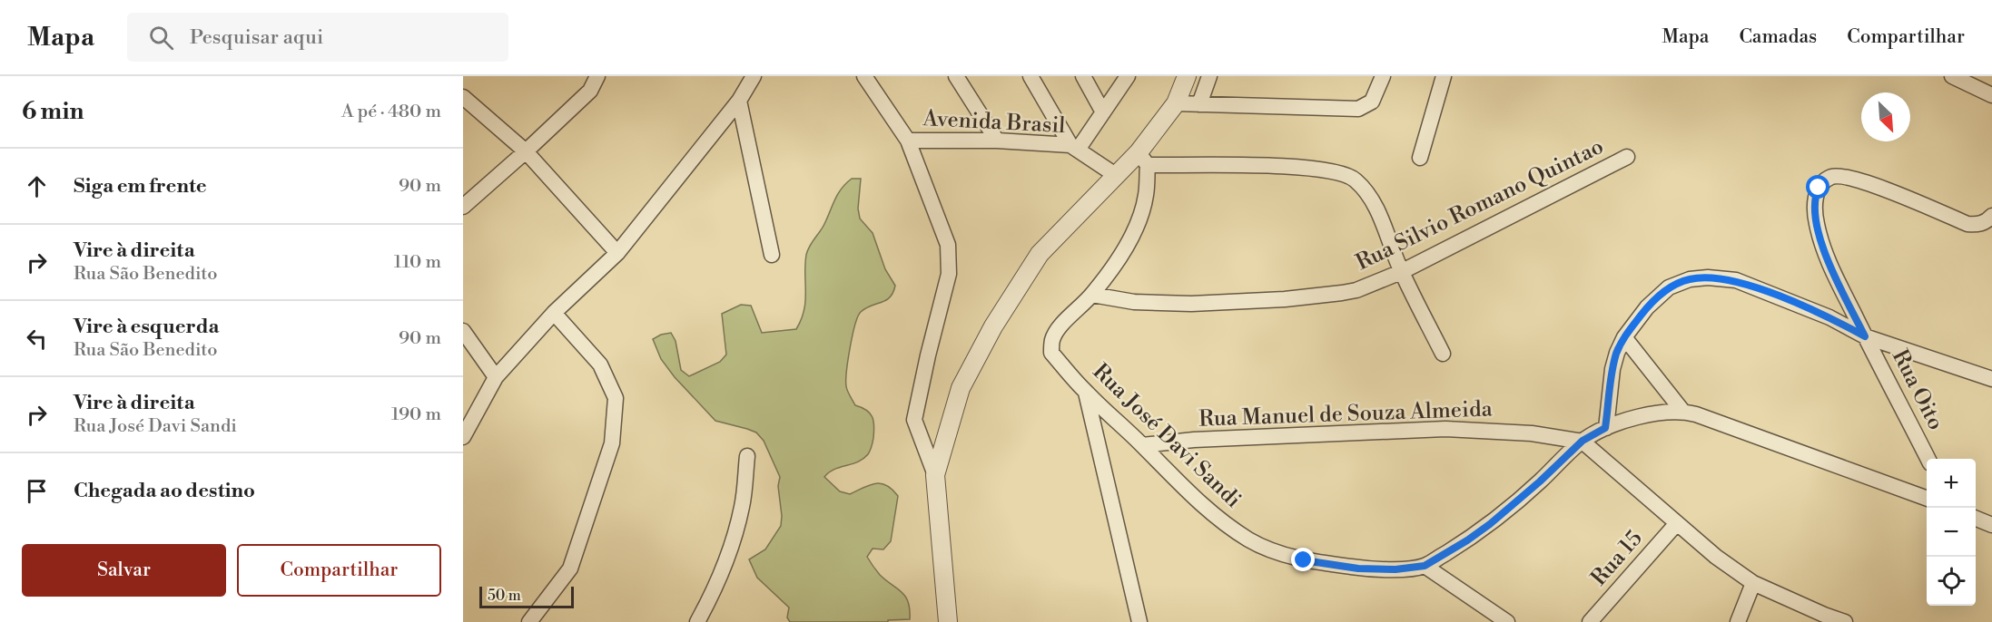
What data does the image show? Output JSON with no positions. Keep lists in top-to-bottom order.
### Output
{
  "streets": {
    "street": [
      "Avenida Brasil",
      "Rua Silvio Romano Quintao",
      "Rua Oito",
      "Rua Manuel de Souza Almeida",
      "Rua José Davi Sandi",
      "Rua 15"
    ]
  },
  "crossings": [
    ["Rua Silvio Romano Quintao", "Rua José Davi Sandi"],
    ["Rua Manuel de Souza Almeida", "Rua José Davi Sandi"]
  ],
  "scale_bar": "50 m",
  "north": "bottom right",
  "page": {
    "header": "Mapa",
    "search": "Pesquisar aqui",
    "nav": ["Mapa", "Camadas", "Compartilhar"],
    "heading": ["6 min", "A pé · 480 m"],
    "list": [
      ["Siga em frente", "90 m"],
      ["Vire à direita", "Rua São Benedito", "110 m"],
      ["Vire à esquerda", "Rua São Benedito", "90 m"],
      ["Vire à direita", "Rua José Davi Sandi", "190 m"],
      "Chegada ao destino"
    ],
    "map_buttons": ["+", "−"],
    "buttons": ["Salvar", "Compartilhar"],
    "scale": "50 m"
  }
}
